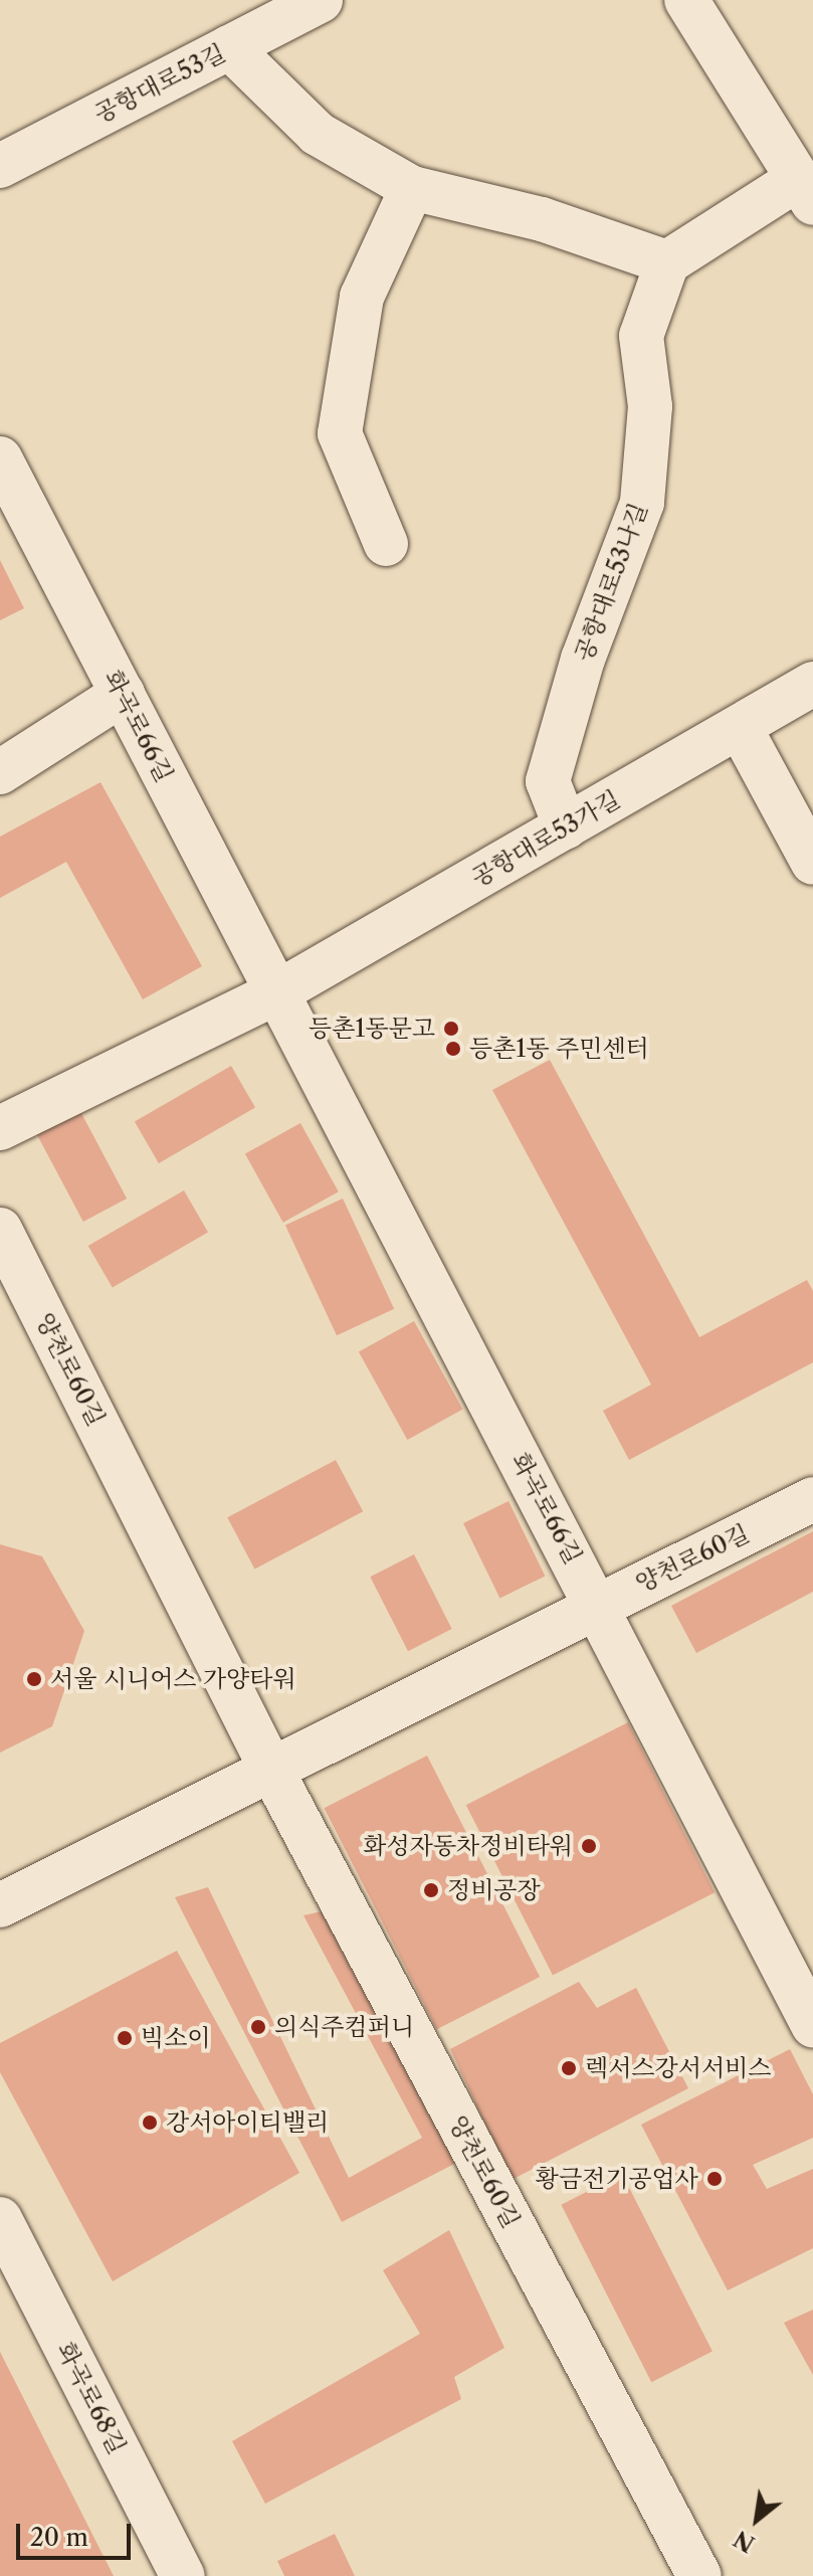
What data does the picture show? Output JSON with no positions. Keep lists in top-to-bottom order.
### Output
{
  "streets": {
    "street": [
      "공항대로53길",
      "공항대로53나길",
      "화곡로66길",
      "공항대로53가길",
      "양천로60길",
      "화곡로68길"
    ]
  },
  "crossings": [
    ["공항대로53나길", "공항대로53가길"],
    ["화곡로66길", "공항대로53가길"],
    ["화곡로66길", "양천로60길"]
  ],
  "places": [
    "등촌1동문고",
    "등촌1동 주민센터",
    "서울 시니어스 가양타워",
    "화성자동차정비타워",
    "정비공장",
    "의식주컴퍼니",
    "빅소이",
    "렉서스강서서비스",
    "강서아이티밸리",
    "황금전기공업사"
  ],
  "scale_bar": "20 m",
  "north": "bottom left"
}
